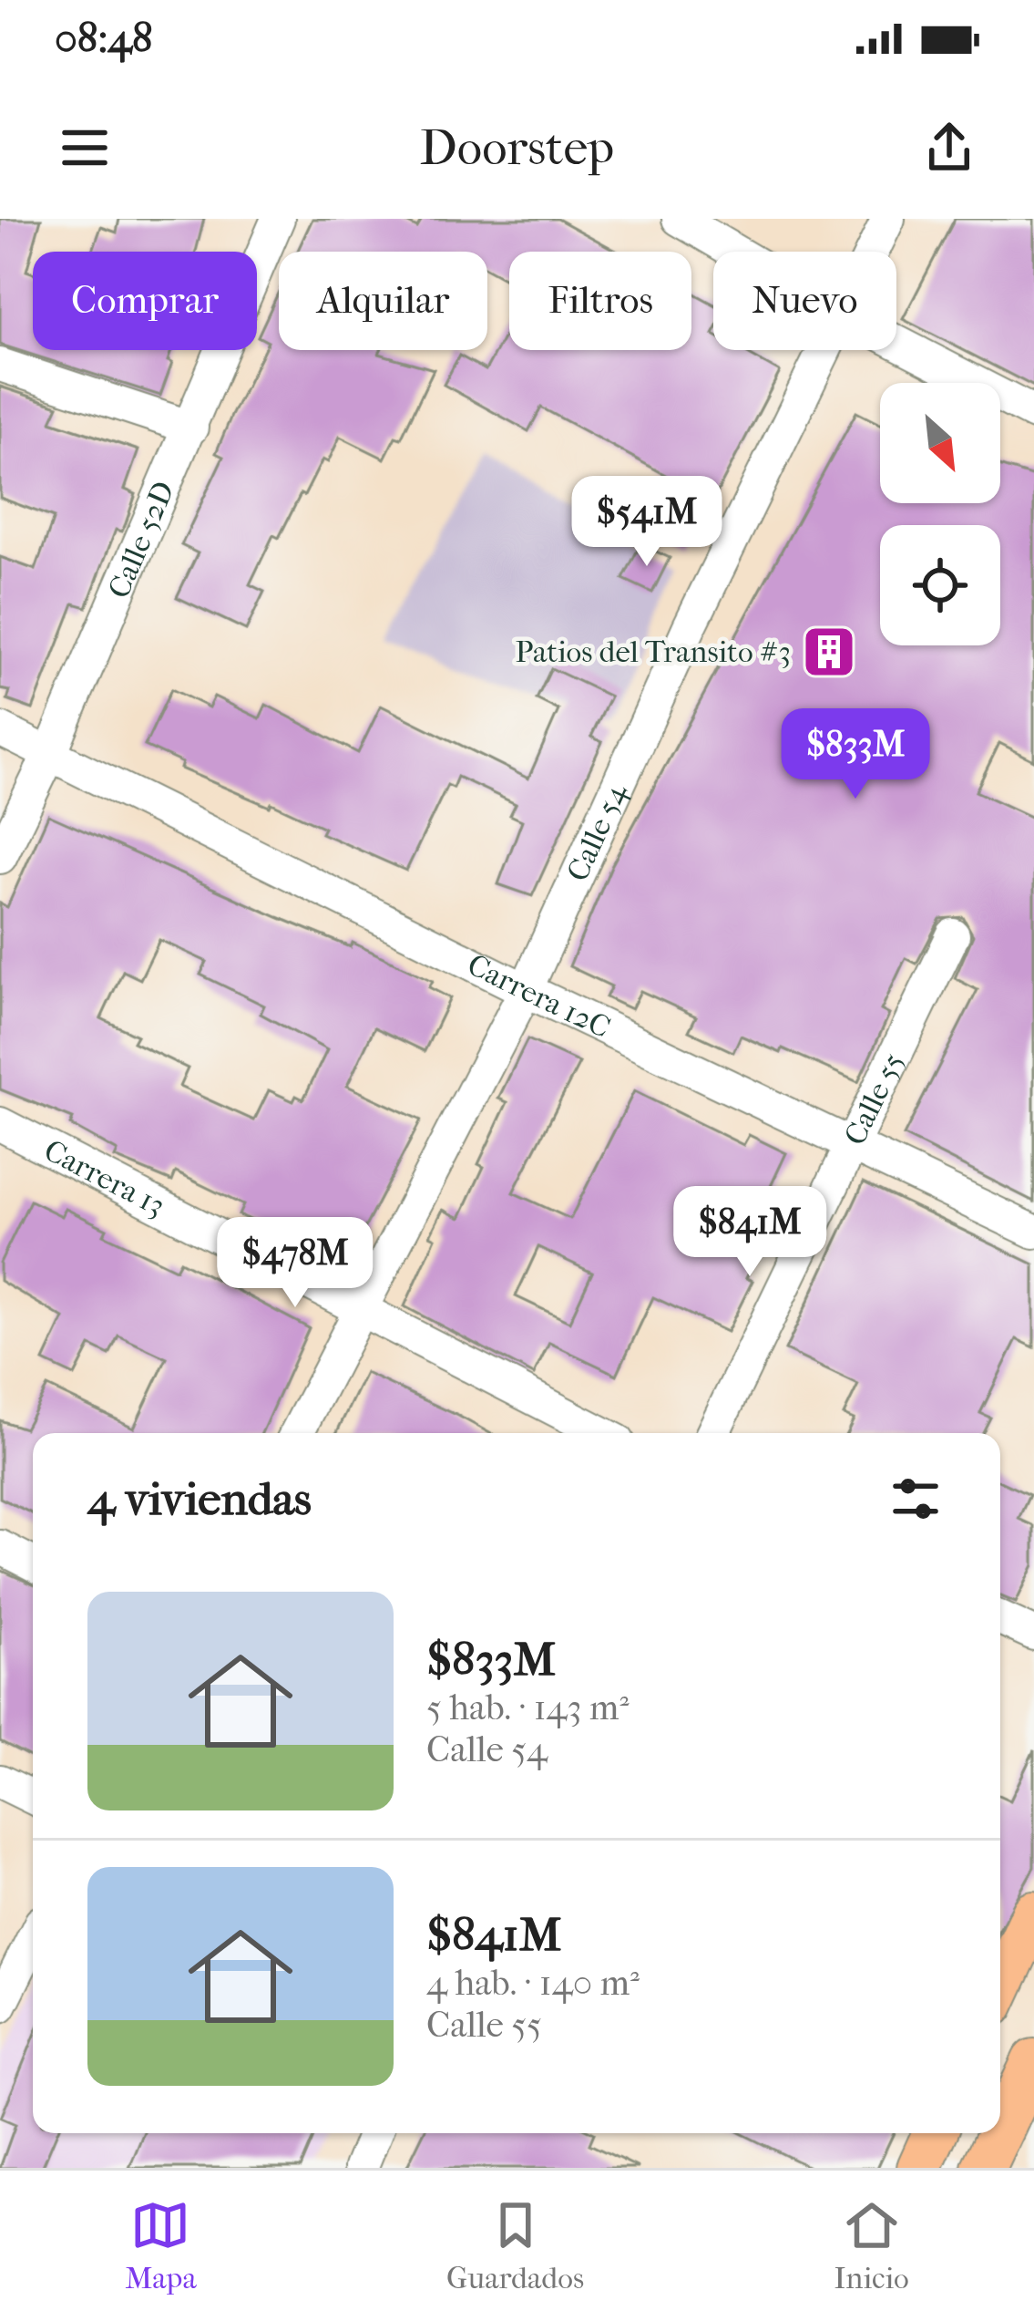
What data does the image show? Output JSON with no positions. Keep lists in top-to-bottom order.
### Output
{
  "streets": {
    "street": [
      "Calle 52D",
      "Calle 54",
      "Carrera 12C",
      "Calle 55",
      "Carrera 13"
    ]
  },
  "crossings": [
    ["Calle 52D", "Carrera 12C"],
    ["Calle 54", "Carrera 12C"],
    ["Calle 54", "Carrera 13"],
    ["Carrera 12C", "Calle 55"]
  ],
  "places": {
    "building": ["Patios del Transito #3"]
  },
  "north": "bottom right",
  "page": {
    "status": "08:48",
    "header": "Doorstep",
    "chip": [
      "Comprar",
      "Alquilar",
      "Filtros",
      "Nuevo"
    ],
    "price": [
      "$541M",
      "$833M",
      "$841M",
      "$478M"
    ],
    "heading": "4 viviendas",
    "list": [
      {
        "name": "$833M",
        "note": "5 hab. · 143 m² · Calle 54"
      },
      {
        "name": "$841M",
        "note": "4 hab. · 140 m² · Calle 55"
      }
    ],
    "tabs": ["Mapa", "Guardados", "Inicio"]
  }
}
